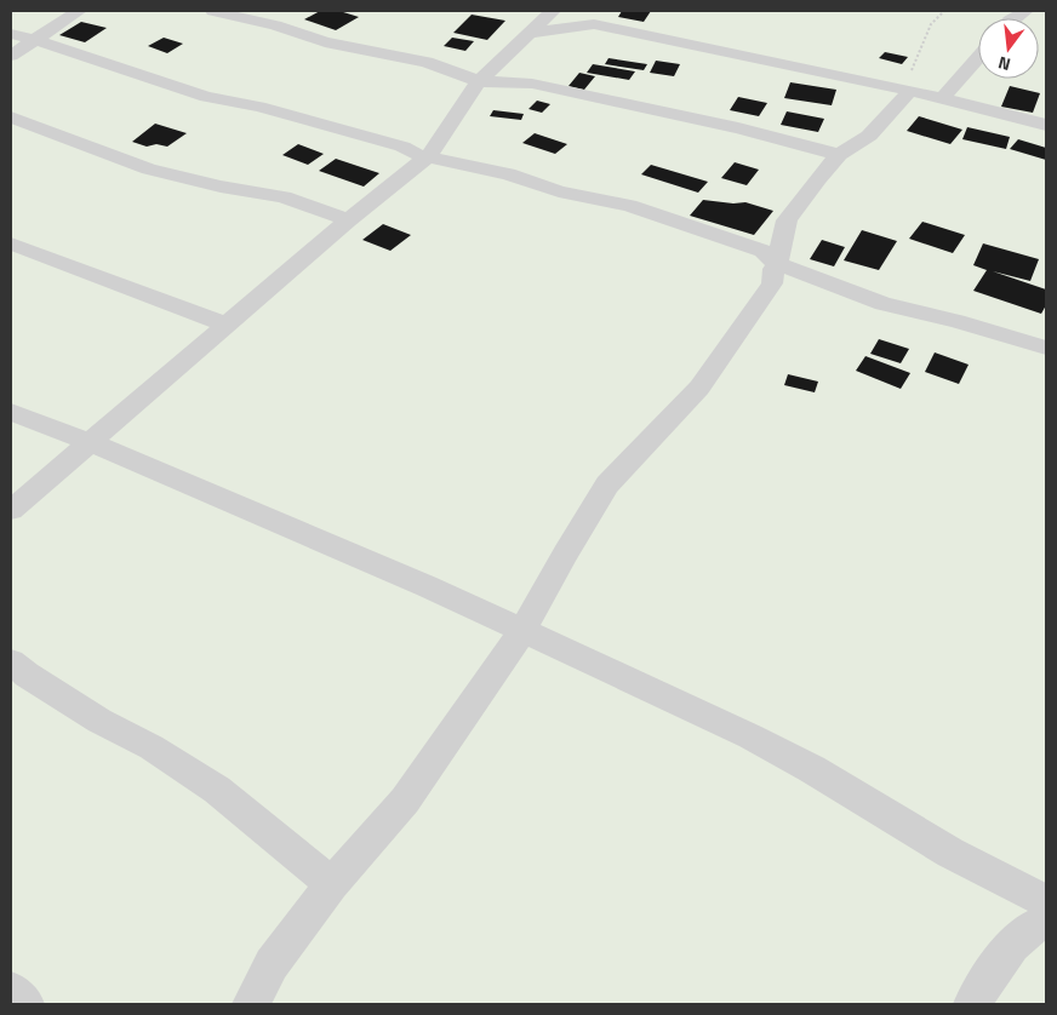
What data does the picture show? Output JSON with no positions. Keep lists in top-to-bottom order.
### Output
{
  "north": "bottom"
}
